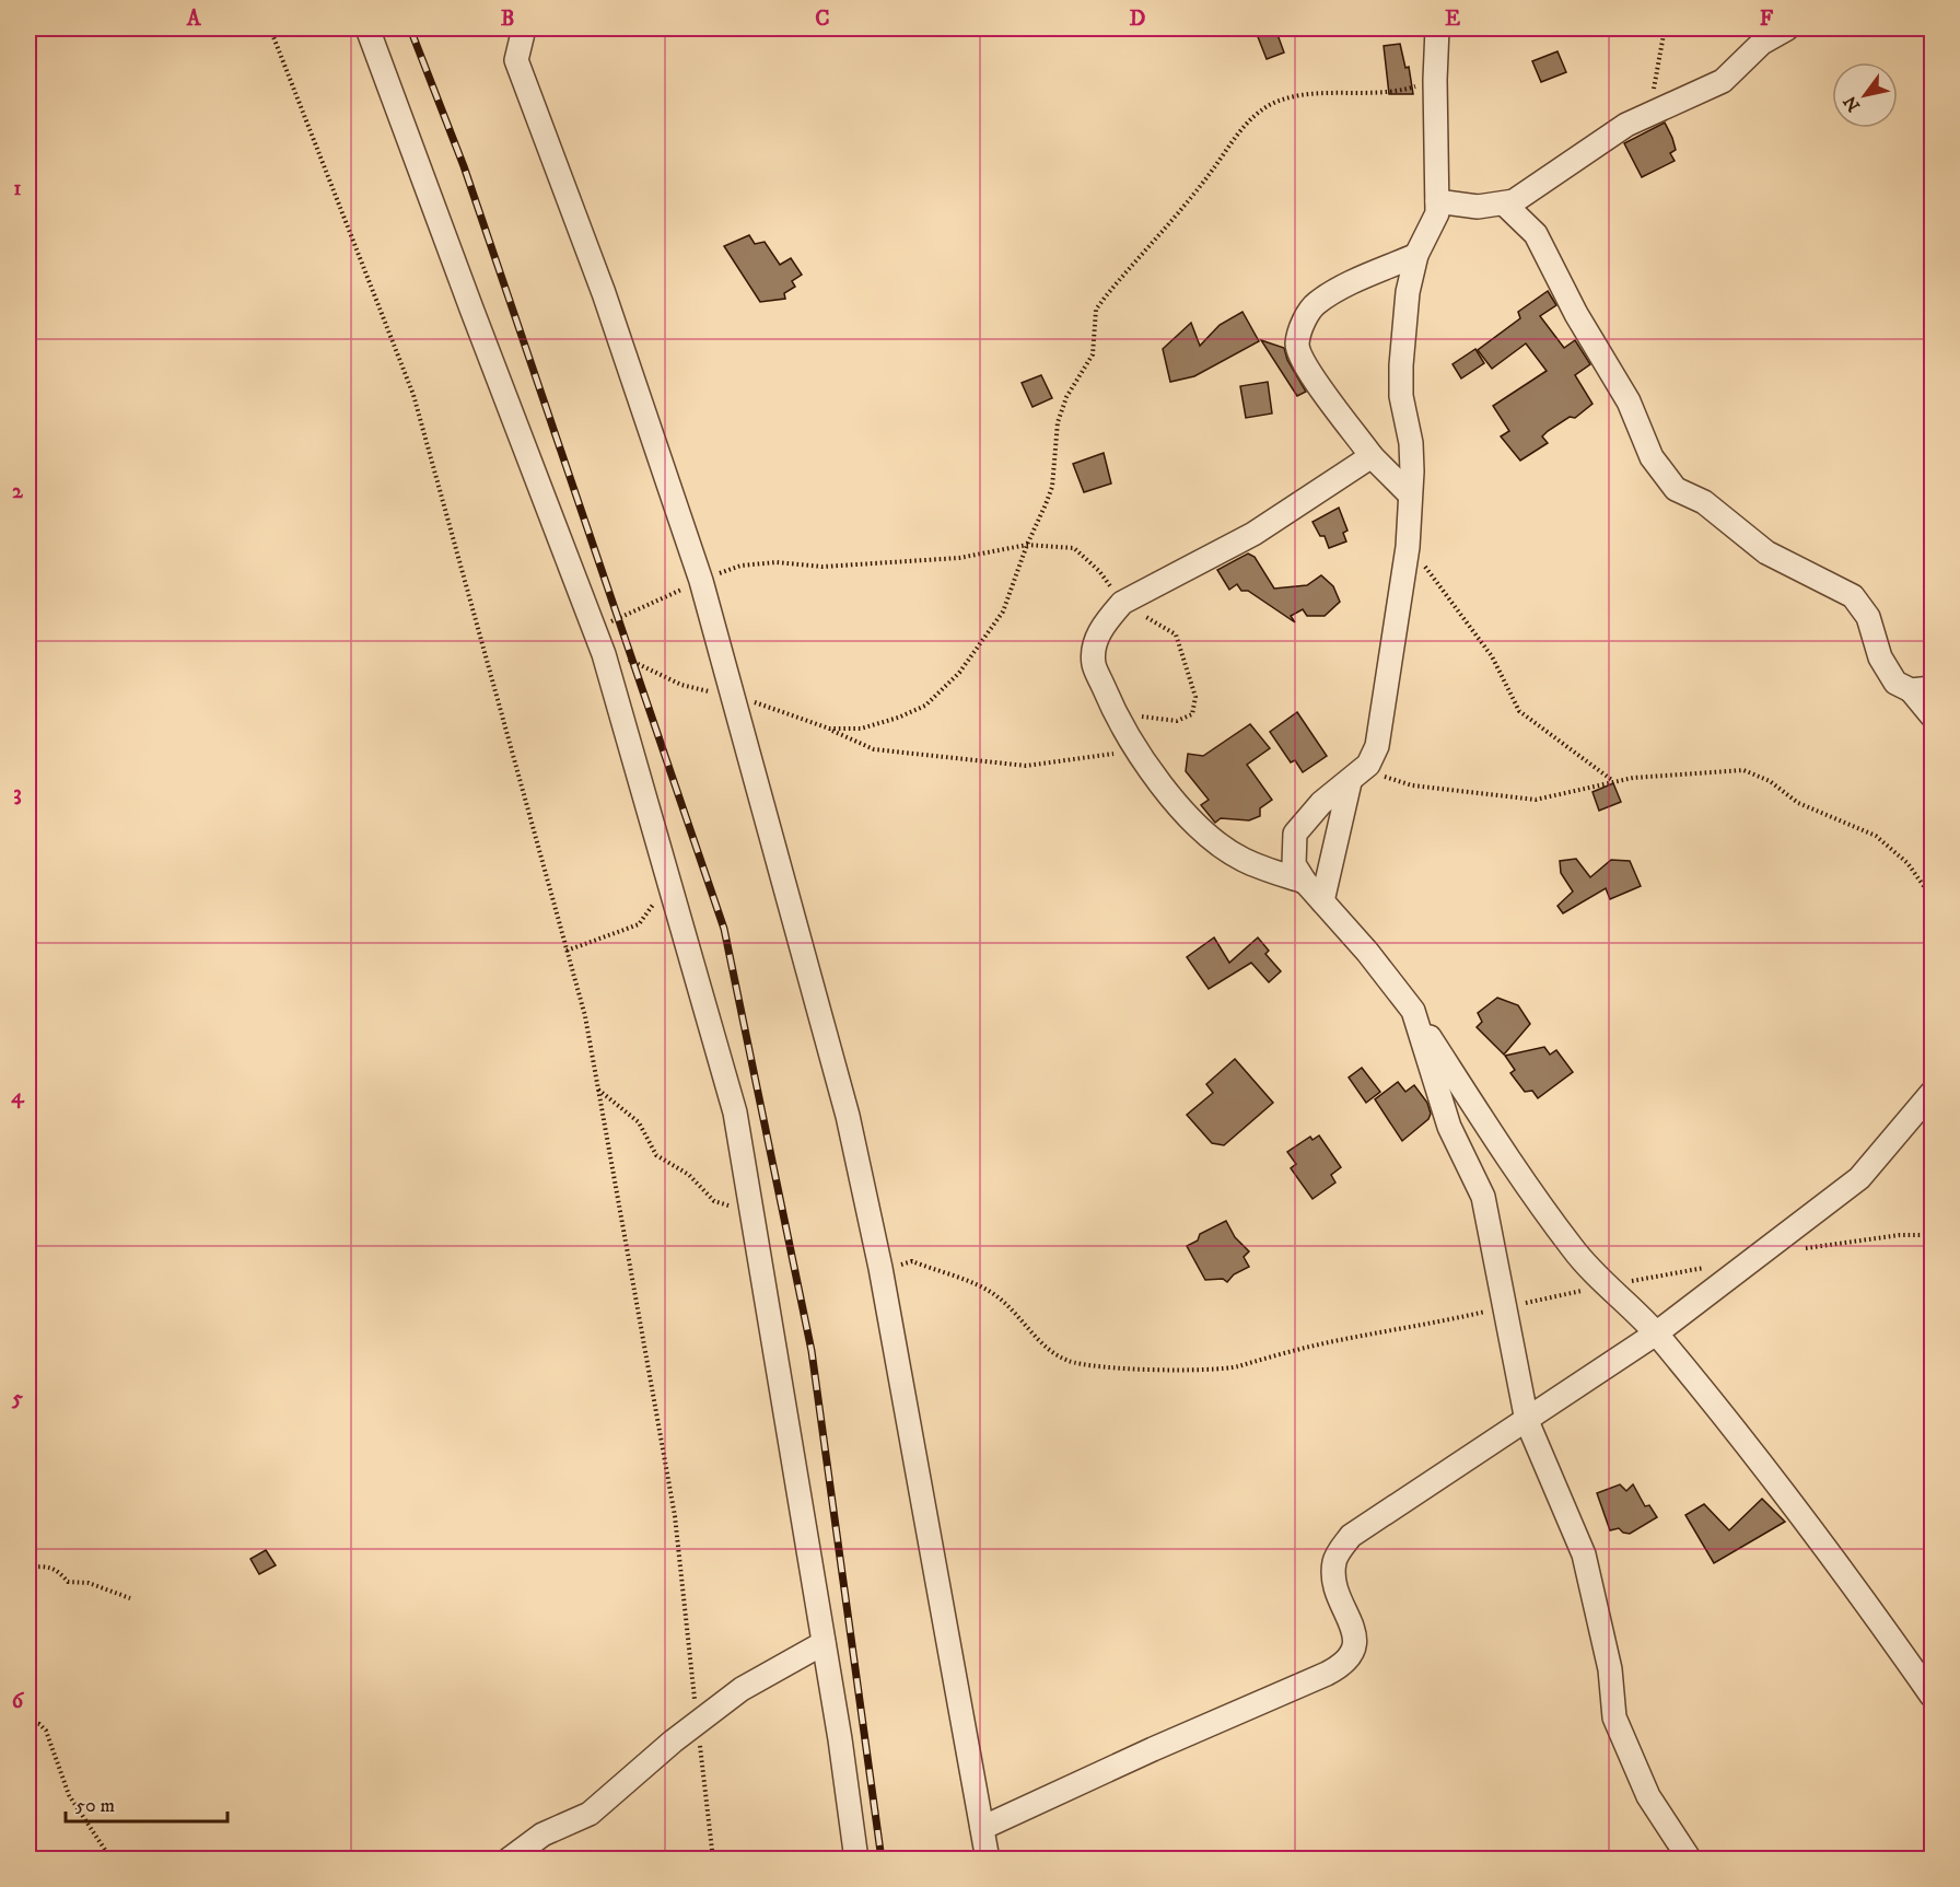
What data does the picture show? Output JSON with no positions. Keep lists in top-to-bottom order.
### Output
{
  "scale_bar": "50 m",
  "north": "bottom left",
  "grid": {
    "columns": [
      "A",
      "B",
      "C",
      "D",
      "E",
      "F"
    ],
    "rows": [
      "1",
      "2",
      "3",
      "4",
      "5",
      "6"
    ]
  }
}
